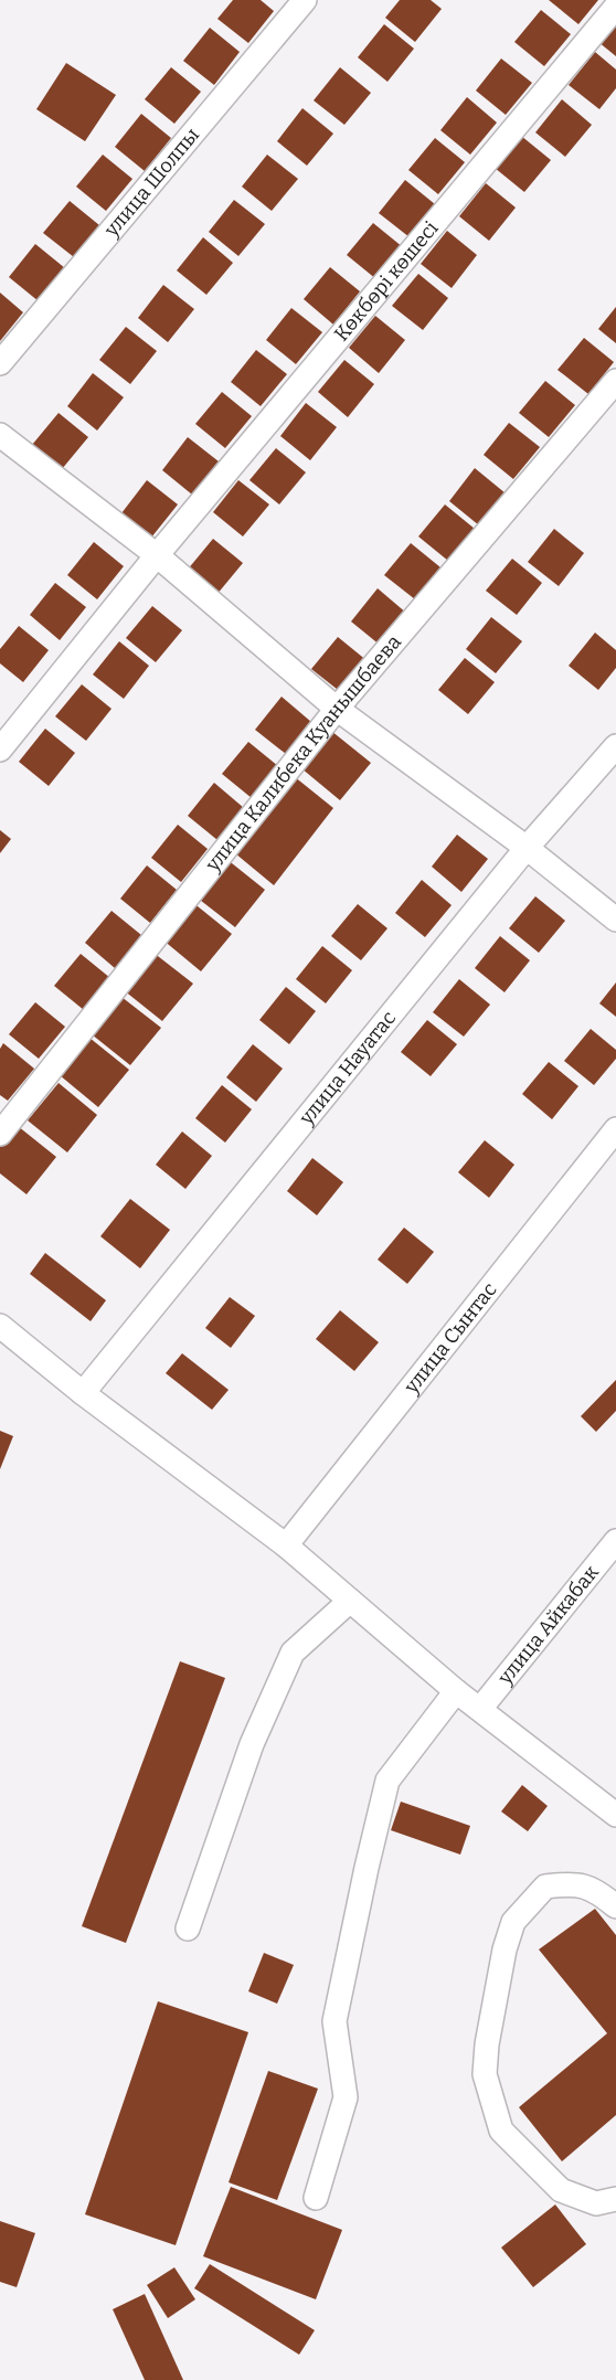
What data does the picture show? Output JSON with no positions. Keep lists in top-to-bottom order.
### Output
{
  "streets": {
    "street": [
      "улица Шолпы",
      "Көкбөрі көшесі",
      "улица Калибека Куанышбаева",
      "улица Науатас",
      "улица Сынтас",
      "улица Айкабак"
    ]
  }
}
